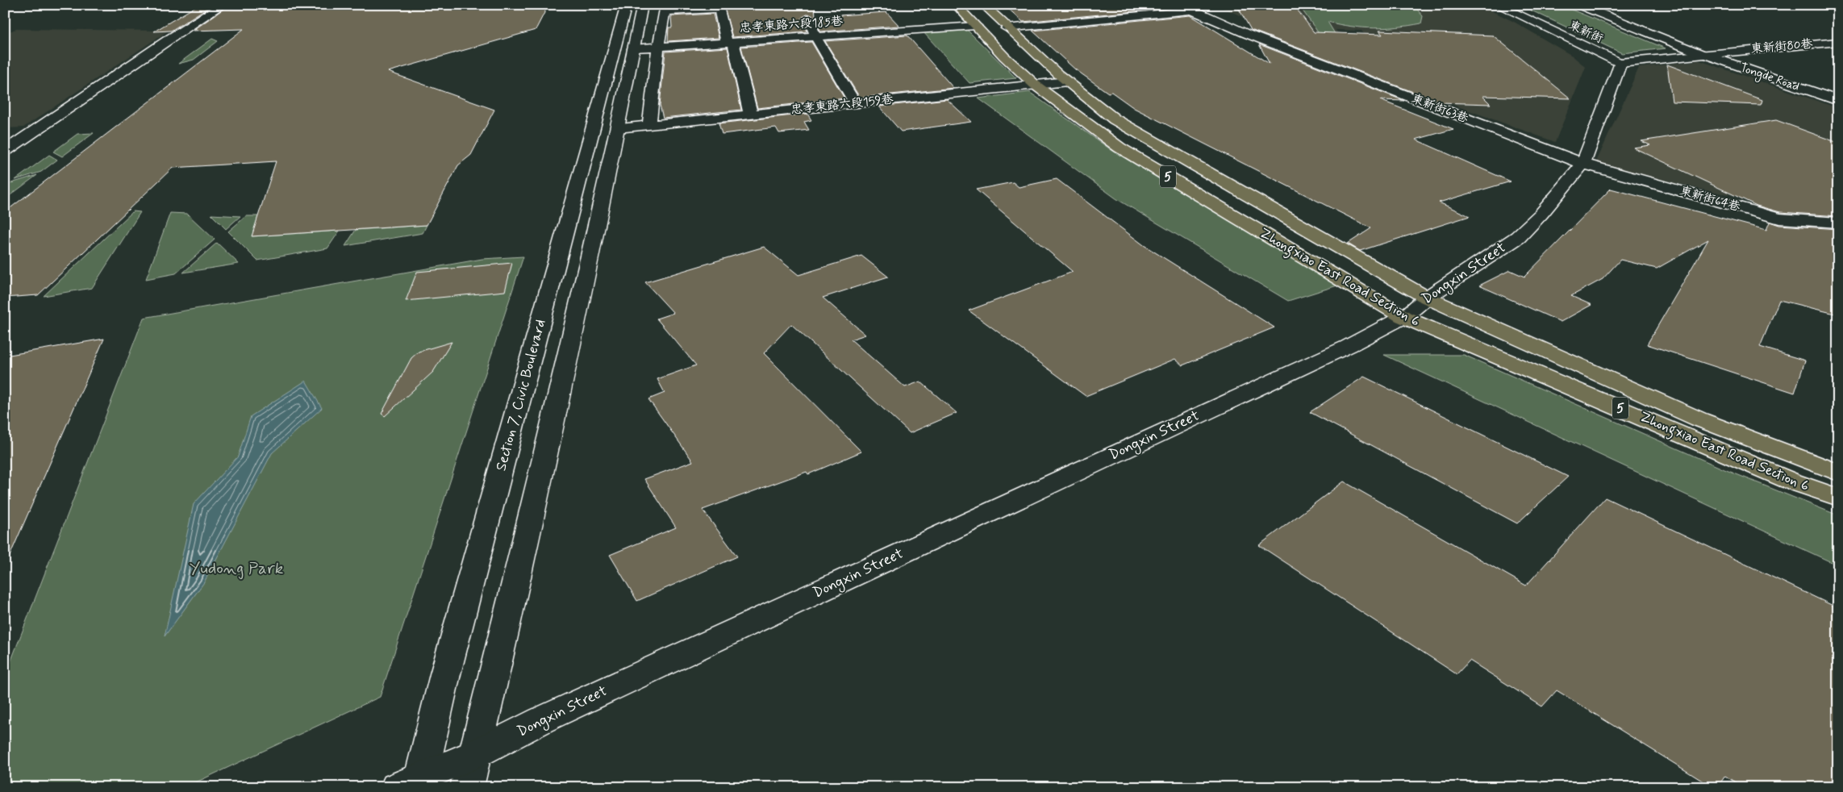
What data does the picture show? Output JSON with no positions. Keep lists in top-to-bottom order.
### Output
{
  "streets": {
    "main road": ["5", "Zhongxiao East Road Section 6"],
    "street": [
      "忠孝東路六段185巷",
      "東新街",
      "東新街80巷",
      "Tongde Road",
      "忠孝東路六段159巷",
      "東新街63巷",
      "東新街64巷",
      "Dongxin Street",
      "Section 7, Civic Boulevard"
    ]
  },
  "crossings": [
    ["忠孝東路六段185巷", "Zhongxiao East Road Section 6"],
    ["東新街", "Dongxin Street"],
    ["東新街80巷", "Tongde Road"],
    ["忠孝東路六段159巷", "Zhongxiao East Road Section 6"],
    ["東新街63巷", "東新街64巷"],
    ["東新街63巷", "Dongxin Street"],
    ["東新街64巷", "Dongxin Street"],
    ["Dongxin Street", "Zhongxiao East Road Section 6"],
    ["Dongxin Street", "Section 7, Civic Boulevard"]
  ],
  "parks": ["Yudong Park"]
}
